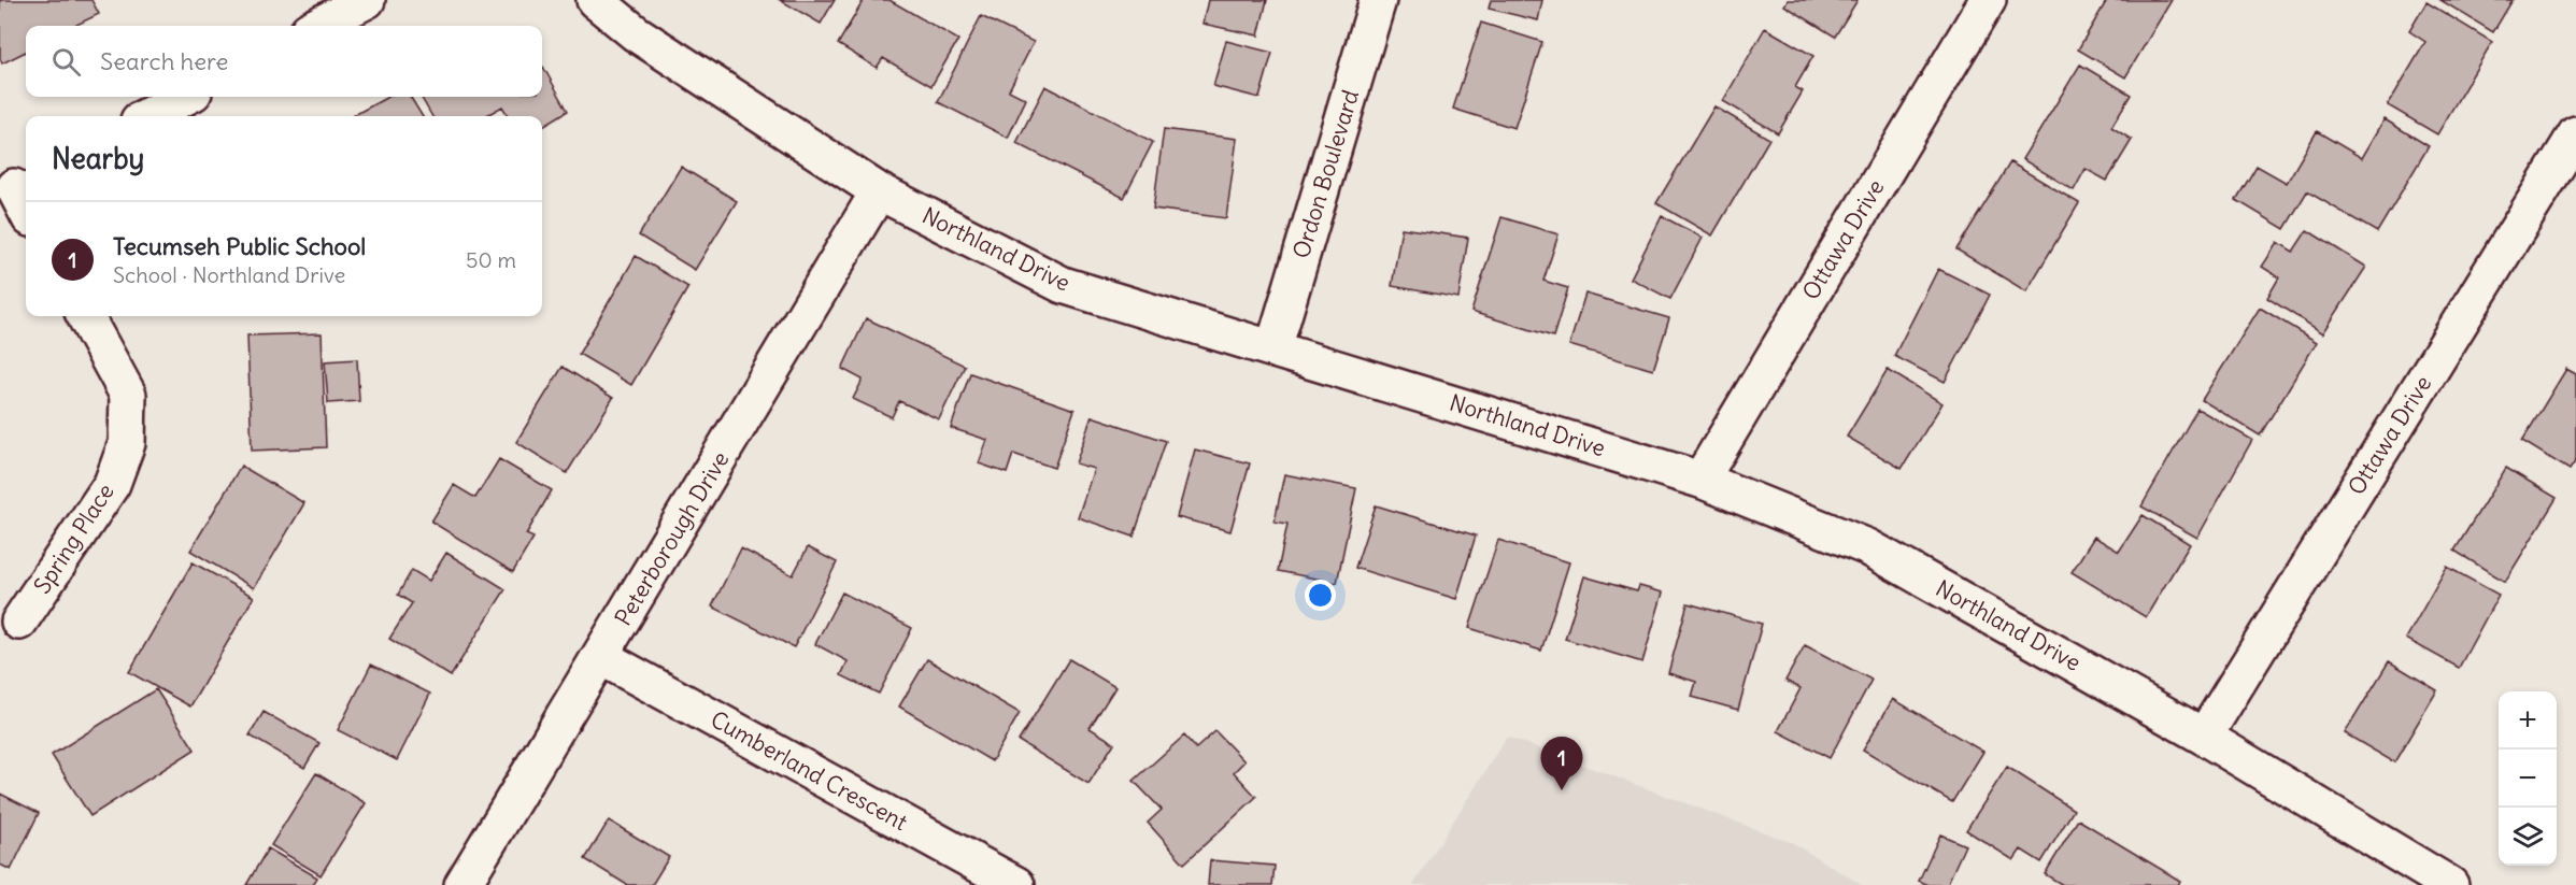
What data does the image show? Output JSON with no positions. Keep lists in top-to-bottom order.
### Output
{
  "streets": {
    "street": [
      "Ordon Boulevard",
      "Ottawa Drive",
      "Northland Drive",
      "Spring Place",
      "Peterborough Drive",
      "Cumberland Crescent"
    ]
  },
  "crossings": [
    ["Ordon Boulevard", "Northland Drive"],
    ["Ottawa Drive", "Northland Drive"],
    ["Northland Drive", "Peterborough Drive"],
    ["Peterborough Drive", "Cumberland Crescent"]
  ],
  "page": {
    "search": "Search here",
    "heading": "Nearby",
    "list": [
      {
        "mark": "1",
        "name": "Tecumseh Public School",
        "note": "School · Northland Drive",
        "value": "50 m"
      }
    ],
    "map_buttons": ["+", "−"],
    "pins": "1"
  }
}
